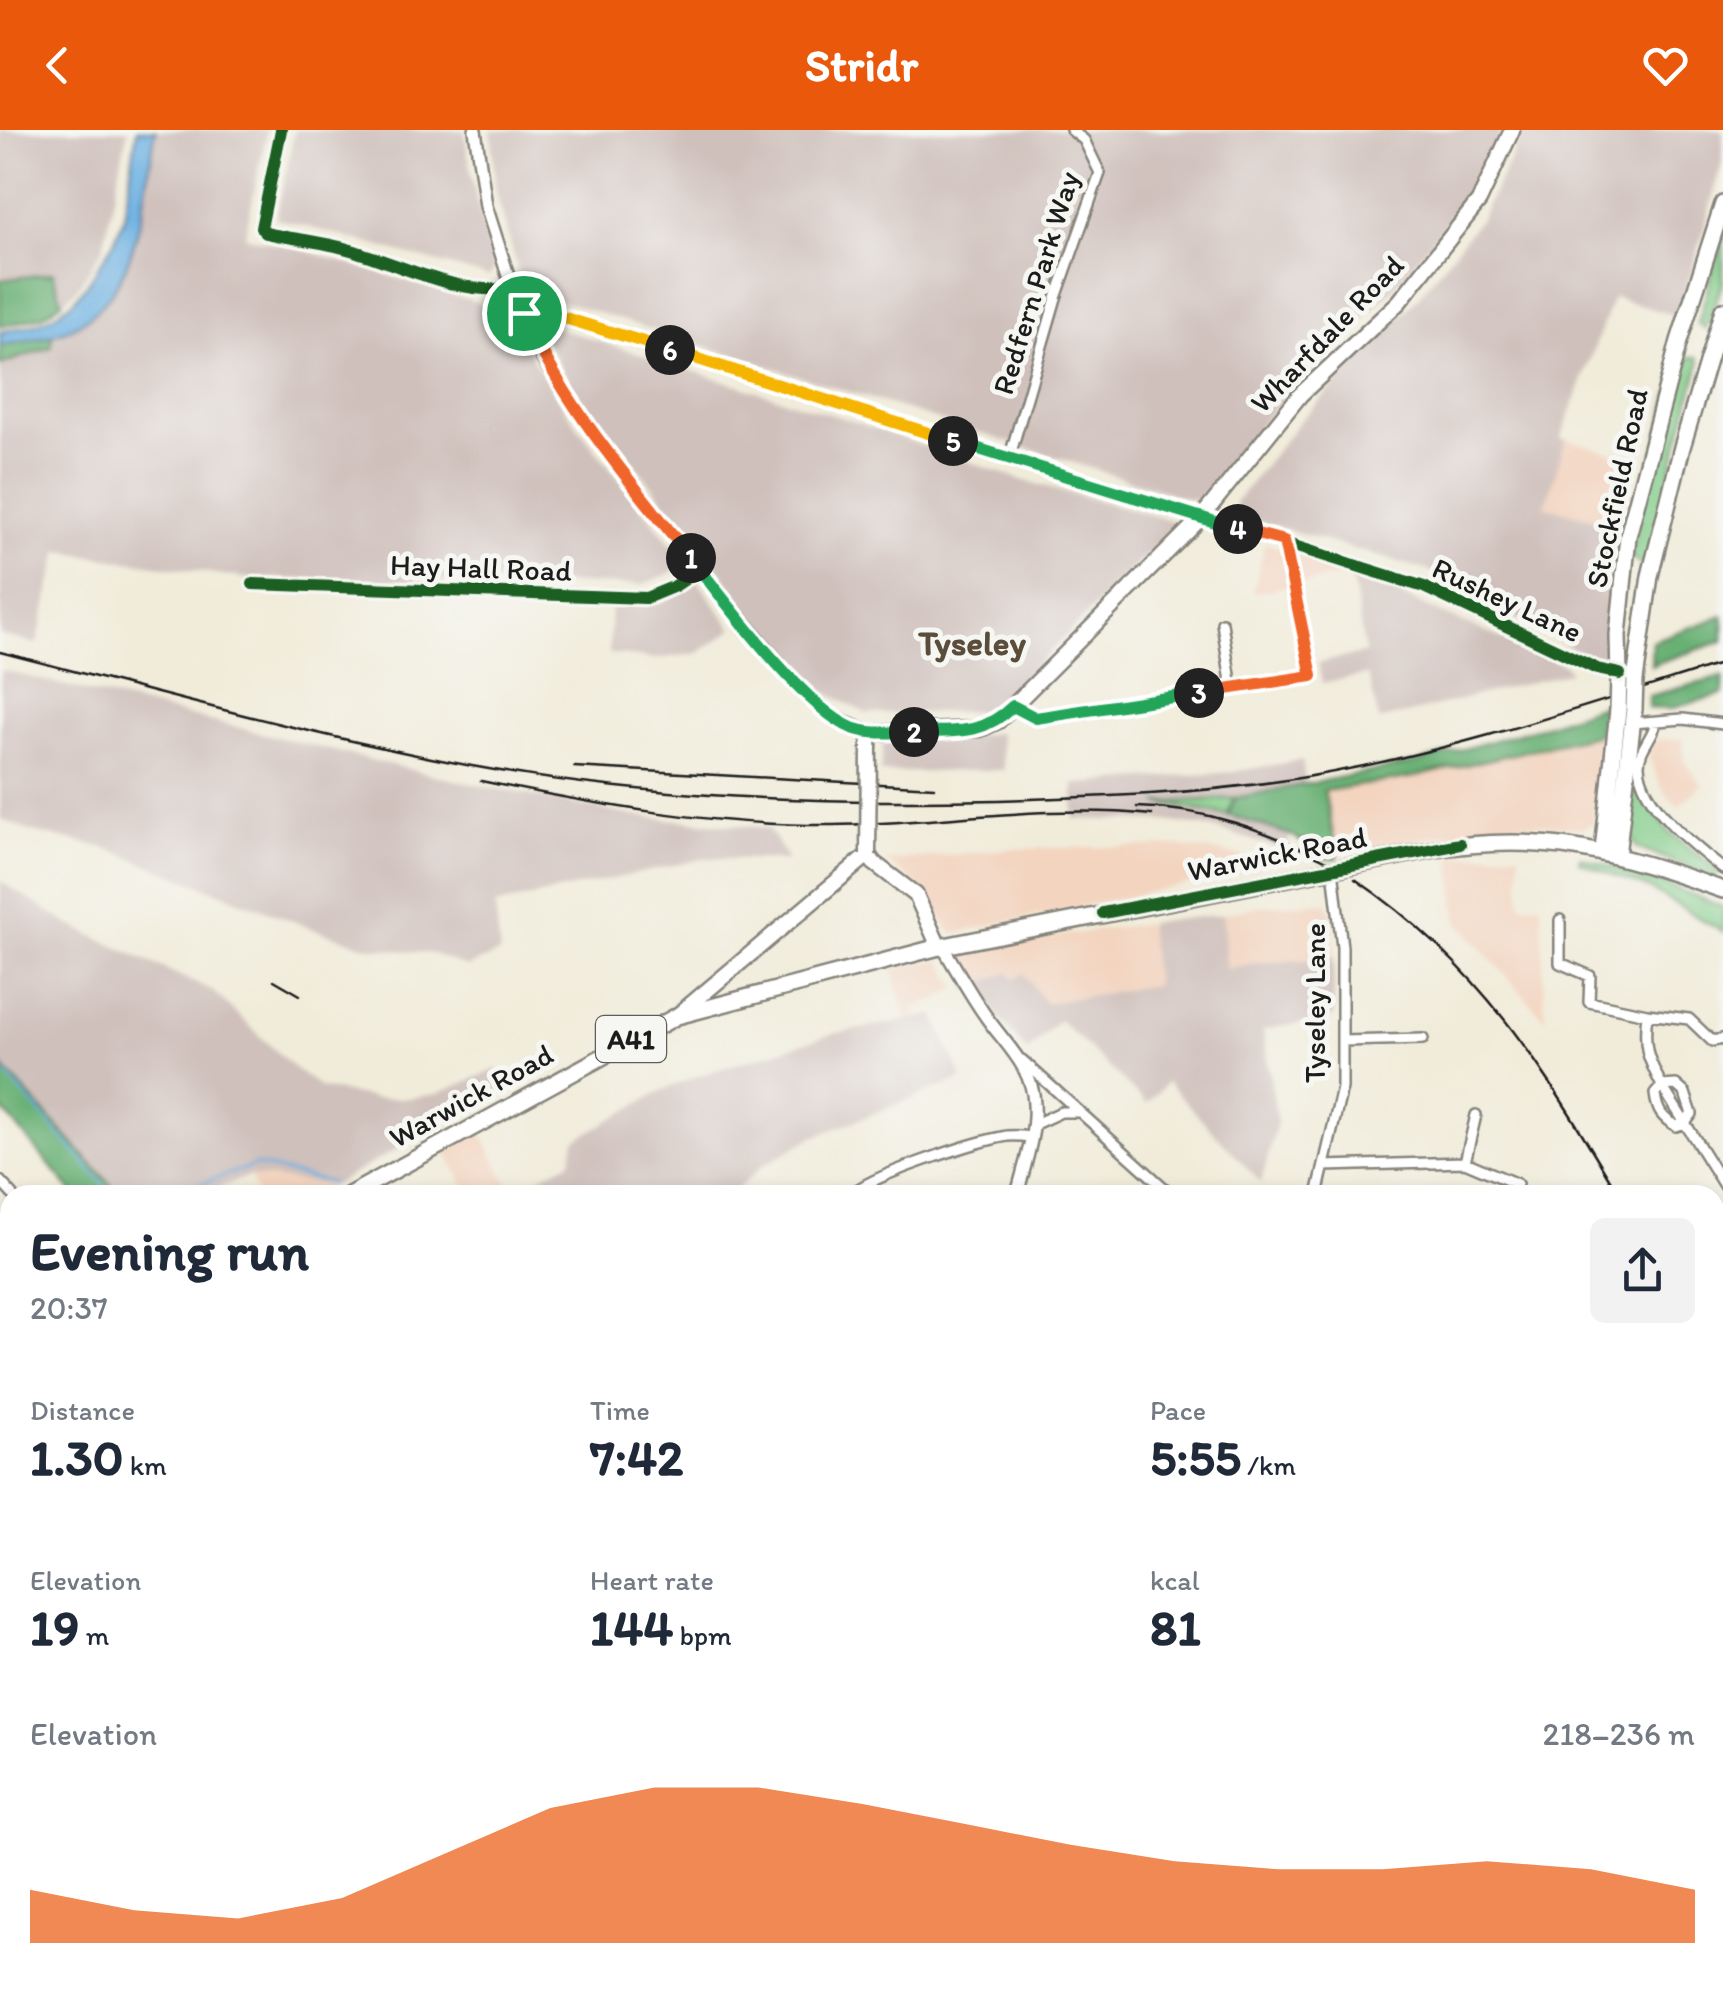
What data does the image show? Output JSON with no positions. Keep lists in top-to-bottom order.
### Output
{
  "streets": {
    "main road": [
      "Wharfdale Road",
      "Stockfield Road",
      "Warwick Road",
      "A41"
    ],
    "street": [
      "Redfern Park Way",
      "Hay Hall Road",
      "Rushey Lane",
      "Tyseley Lane"
    ]
  },
  "crossings": [
    ["Redfern Park Way", "Rushey Lane"],
    ["Wharfdale Road", "Rushey Lane"],
    ["Stockfield Road", "Rushey Lane"],
    ["Stockfield Road", "Warwick Road"],
    ["Warwick Road", "Tyseley Lane"]
  ],
  "districts": ["Tyseley"],
  "page": {
    "header": "Stridr",
    "pins": [
      "6",
      "5",
      "4",
      "1",
      "3",
      "2"
    ],
    "heading": ["Evening run", "20:37"],
    "stats": [
      ["Distance", "1.30 km"],
      ["Time", "7:42"],
      ["Pace", "5:55 /km"],
      ["Elevation", "19 m"],
      ["Heart rate", "144 bpm"],
      ["kcal", "81"]
    ],
    "chart": ["Elevation", "218–236 m"]
  }
}
